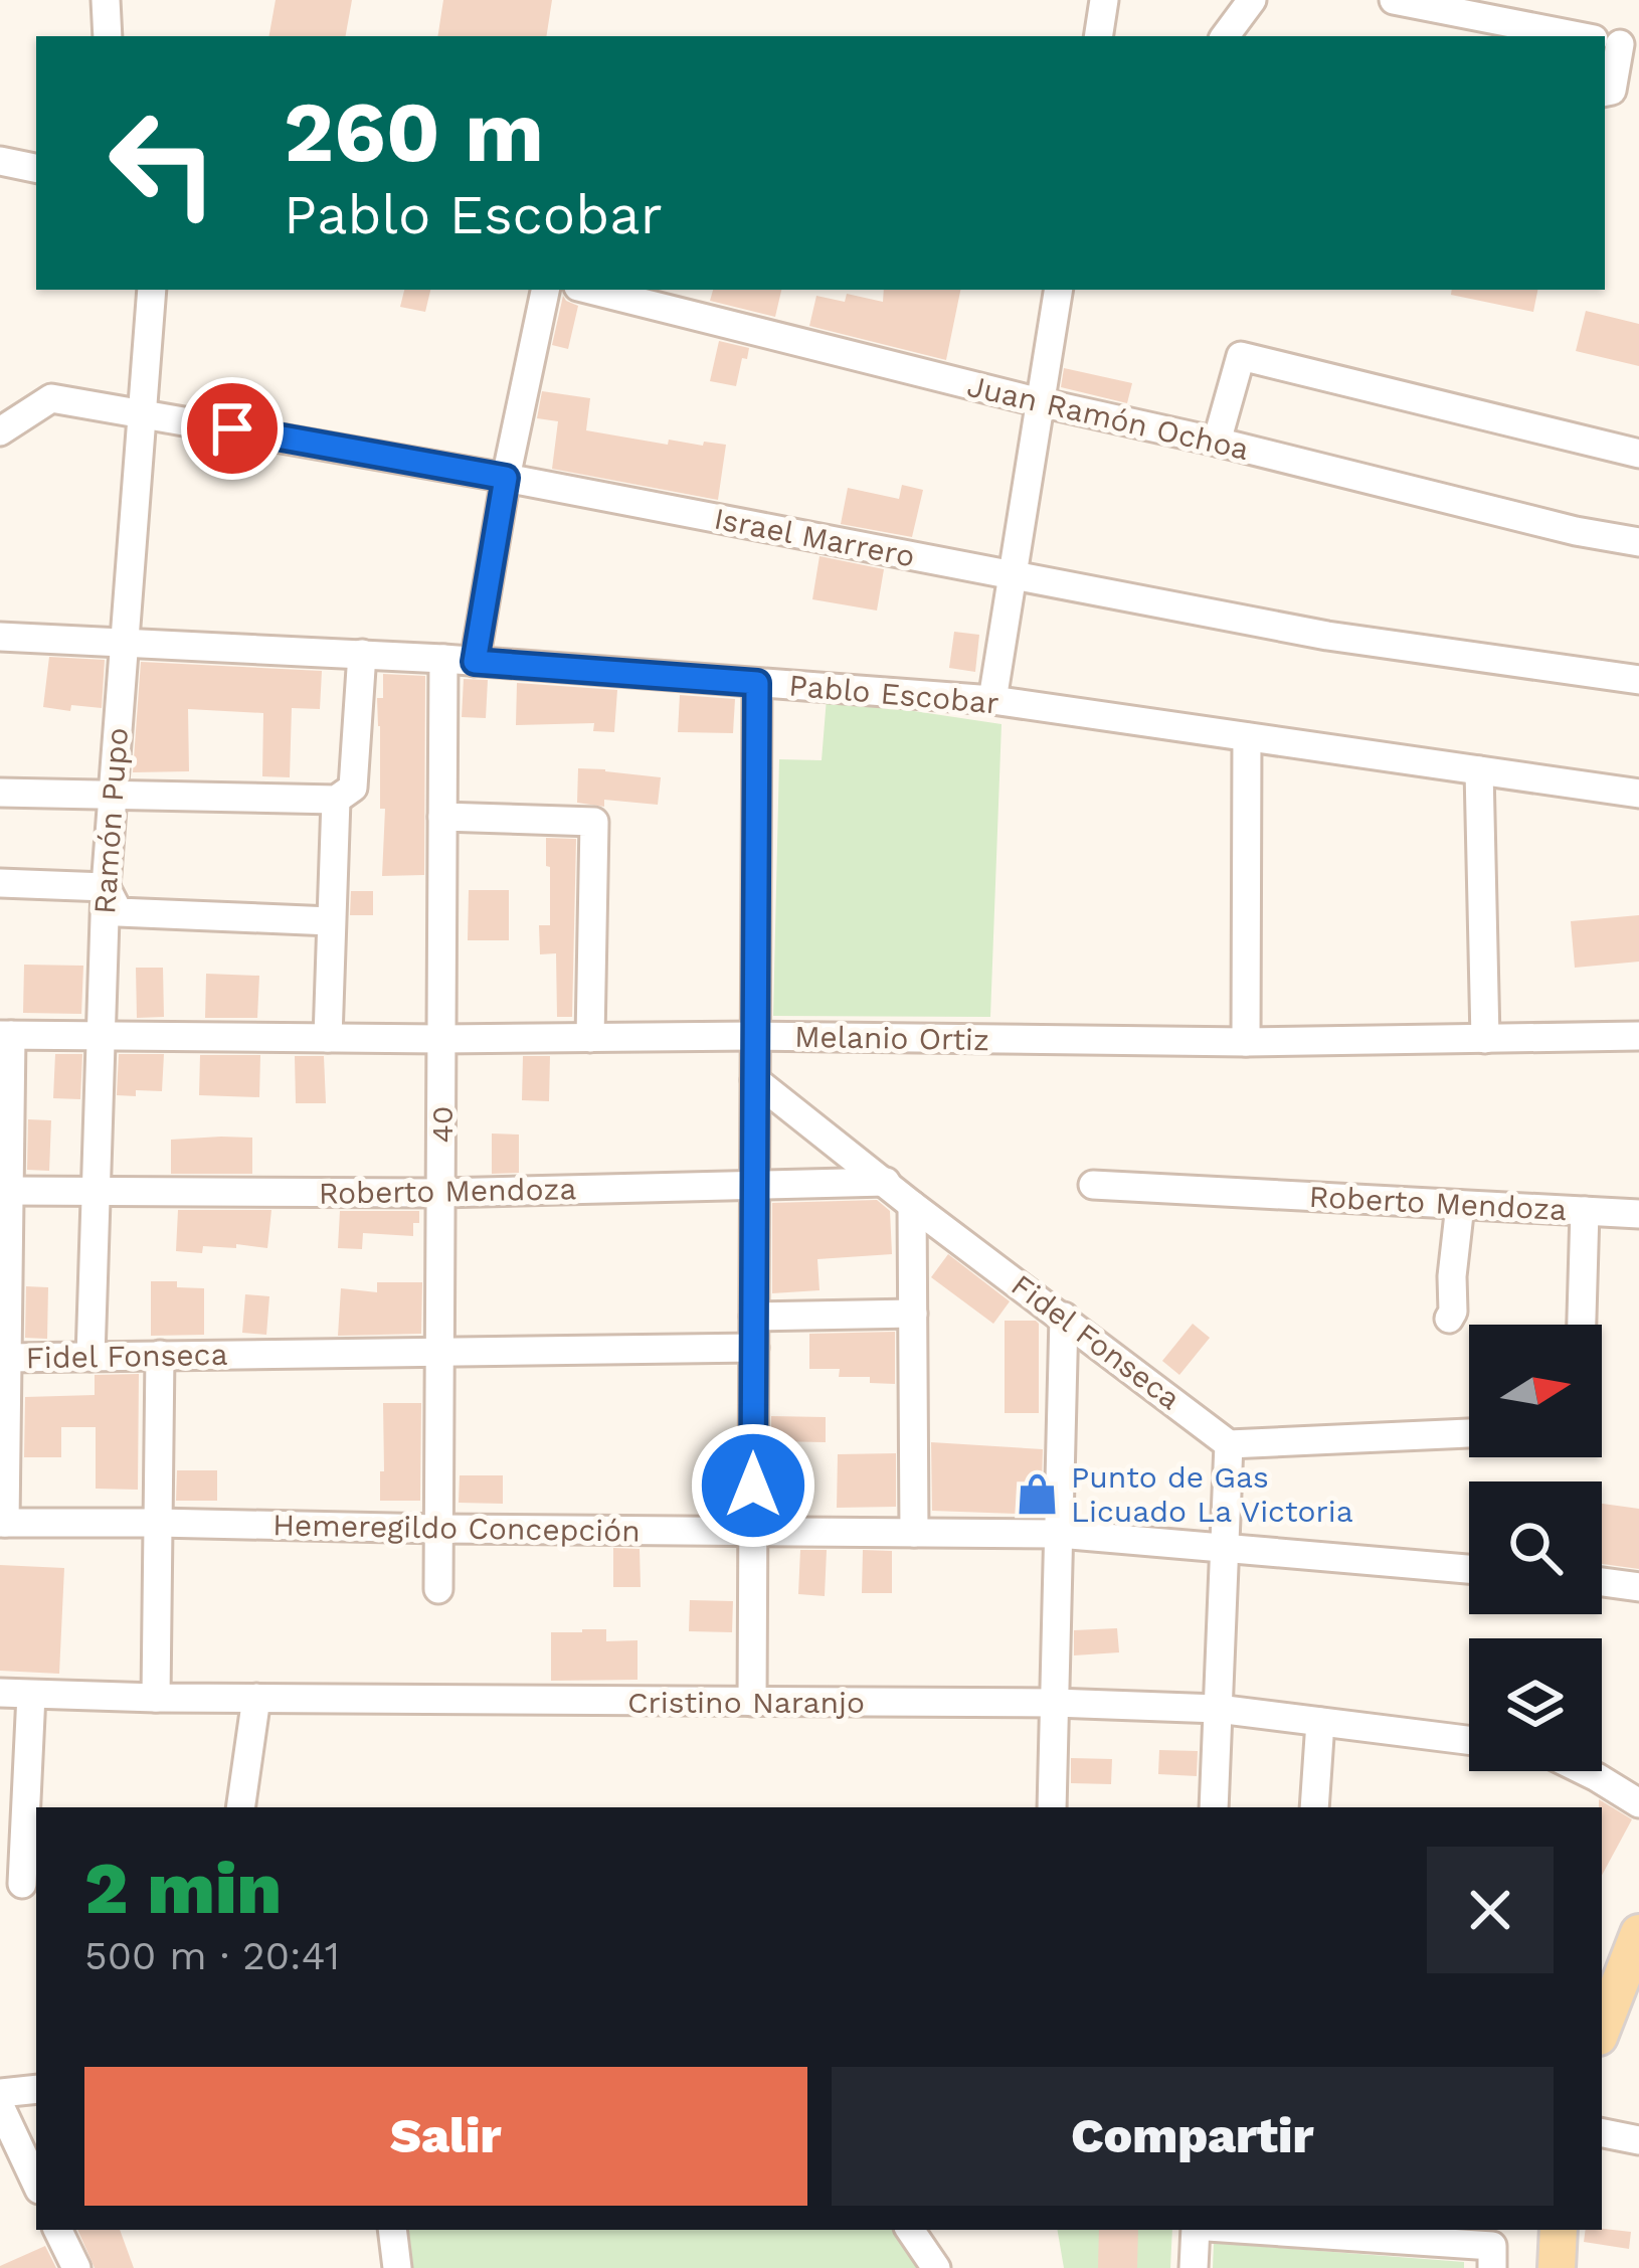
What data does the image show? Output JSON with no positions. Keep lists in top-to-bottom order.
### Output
{
  "streets": {
    "street": [
      "Juan Ramón Ochoa",
      "Israel Marrero",
      "Pablo Escobar",
      "Ramón Pupo",
      "Melanio Ortiz",
      "40",
      "Roberto Mendoza",
      "Fidel Fonseca",
      "Hemeregildo Concepción",
      "Cristino Naranjo"
    ]
  },
  "crossings": [
    ["Israel Marrero", "Ramón Pupo"],
    ["Pablo Escobar", "Ramón Pupo"],
    ["Pablo Escobar", "40"],
    ["Ramón Pupo", "Melanio Ortiz"],
    ["Ramón Pupo", "Roberto Mendoza"],
    ["Ramón Pupo", "Fidel Fonseca"],
    ["Melanio Ortiz", "40"],
    ["40", "Roberto Mendoza"],
    ["40", "Fidel Fonseca"],
    ["40", "Hemeregildo Concepción"],
    ["Roberto Mendoza", "Fidel Fonseca"]
  ],
  "places": {
    "shop": ["Punto de Gas Licuado La Victoria"]
  },
  "north": "right",
  "page": {
    "turn": ["260 m", "Pablo Escobar"],
    "heading": ["2 min", "500 m · 20:41"],
    "buttons": ["Salir", "Compartir"]
  }
}
